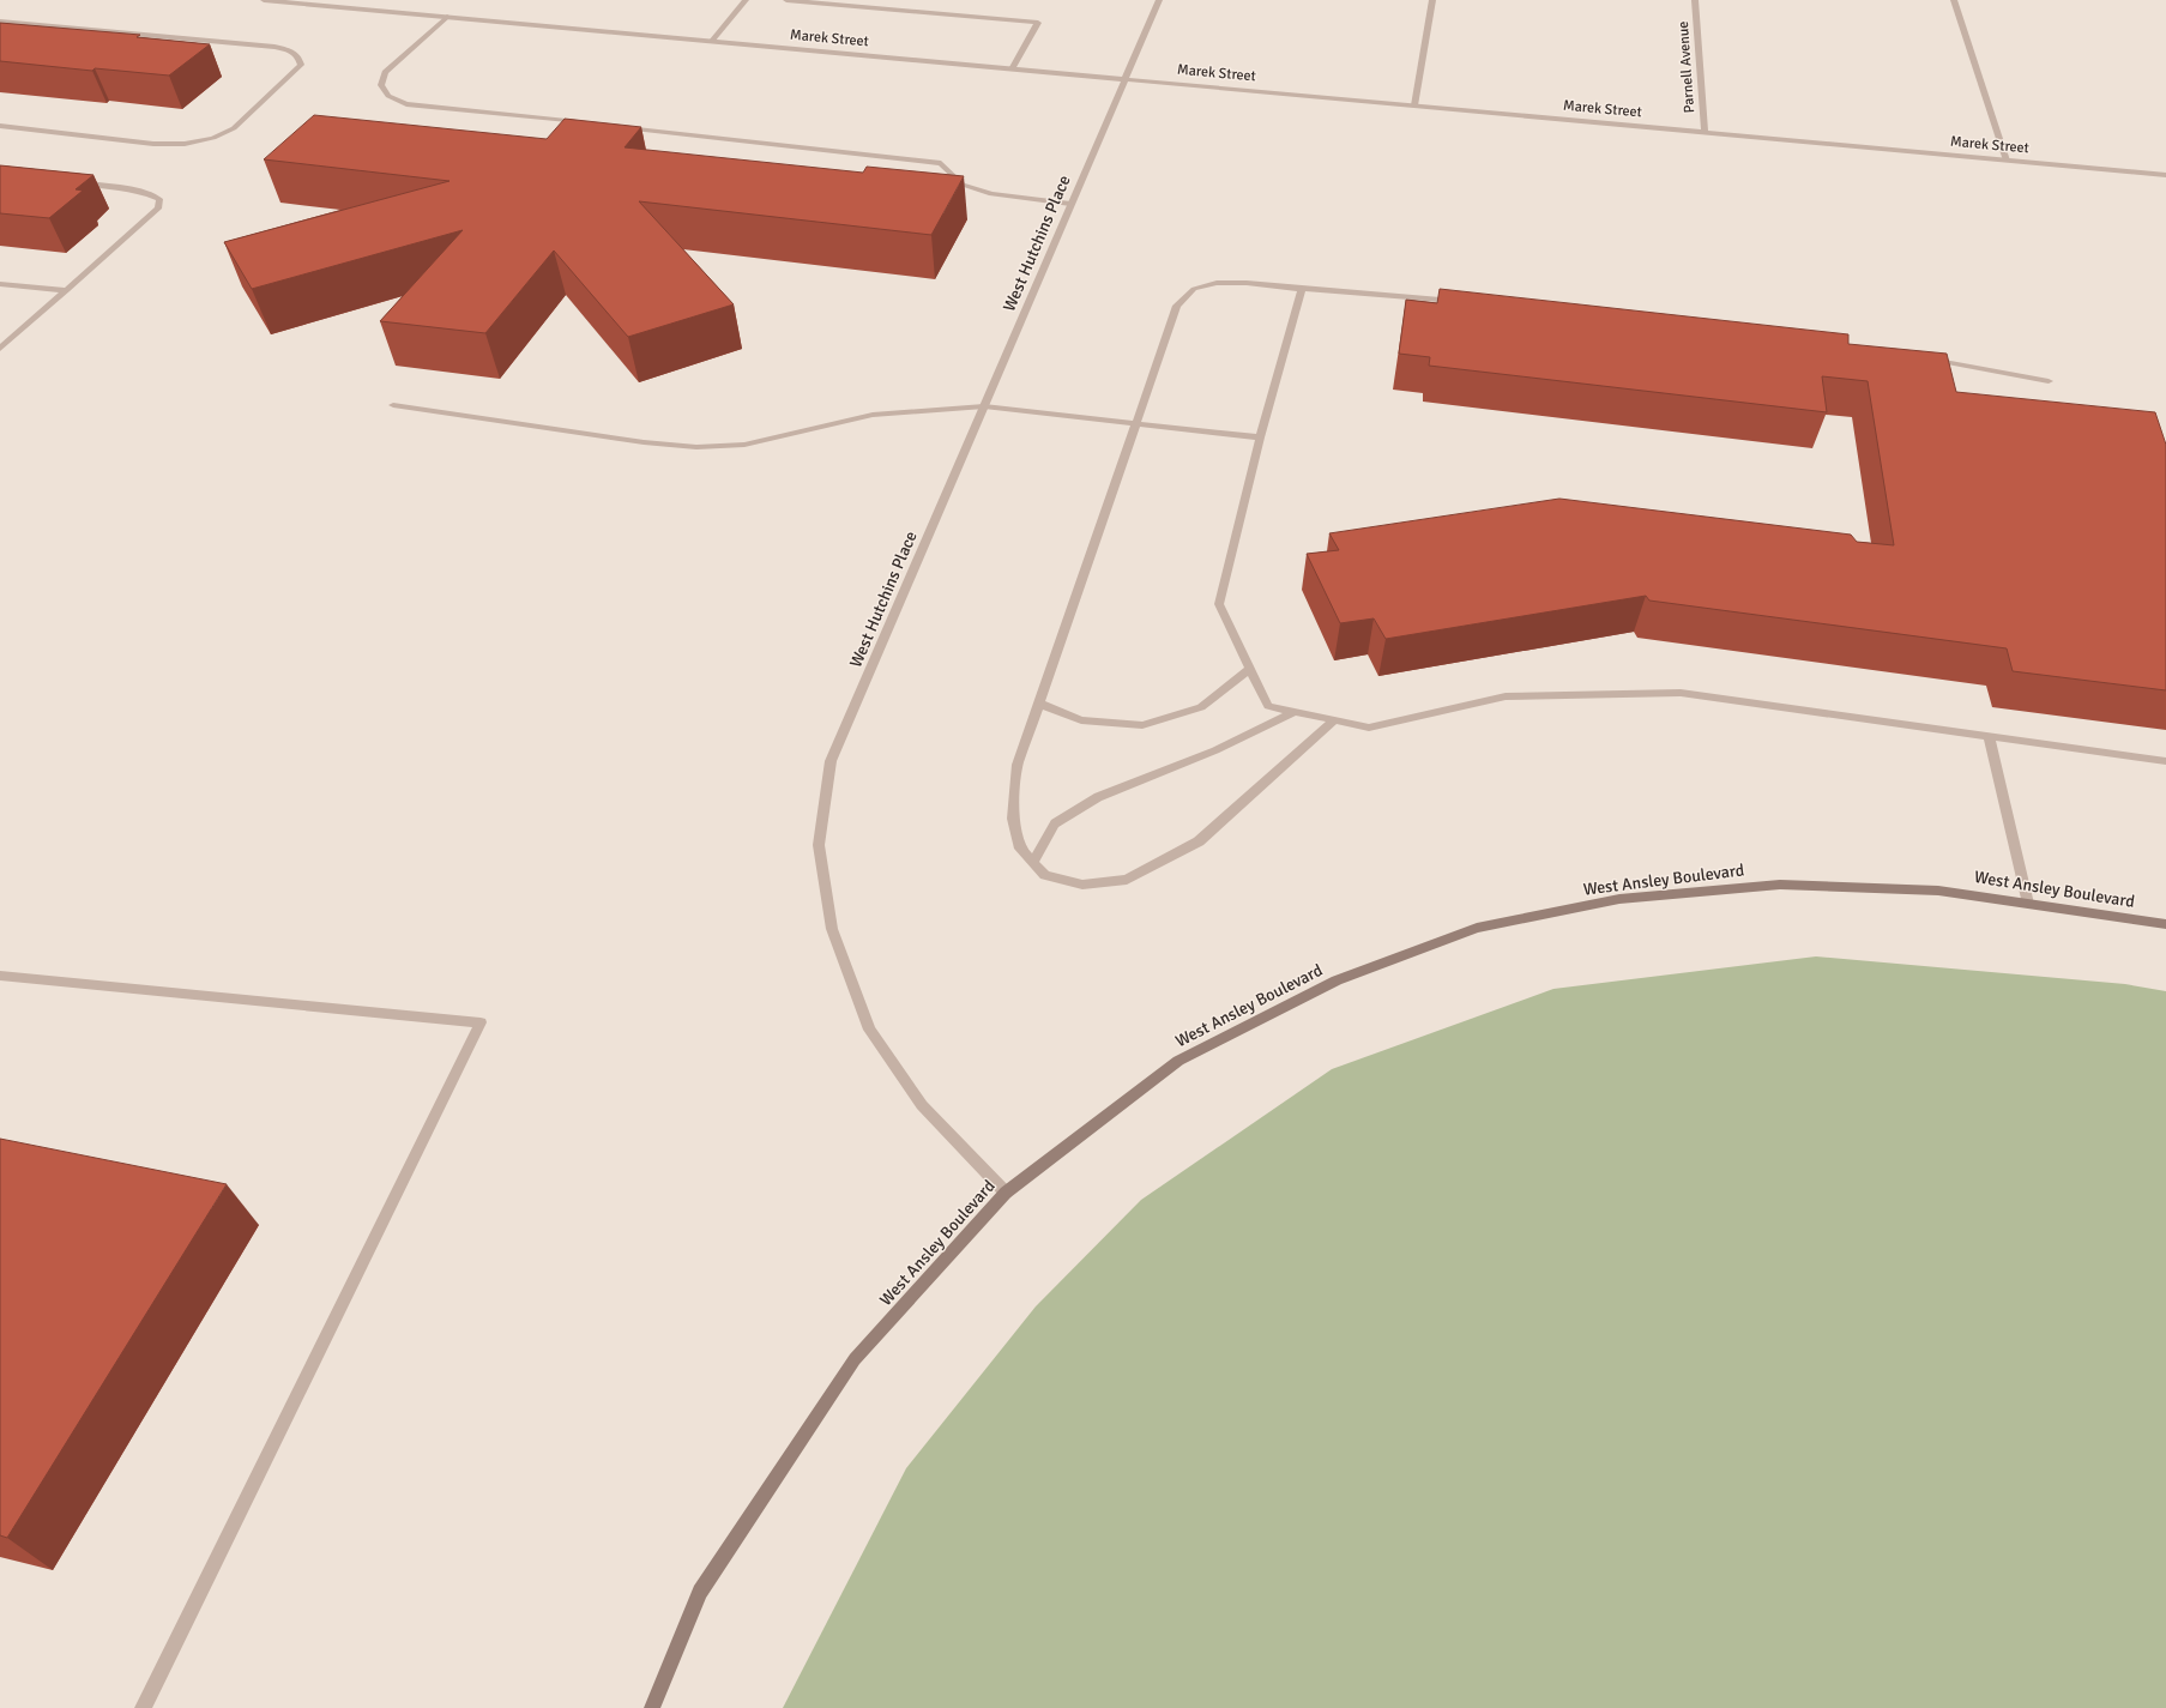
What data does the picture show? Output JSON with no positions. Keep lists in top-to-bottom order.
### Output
{
  "streets": {
    "street": [
      "Marek Street",
      "Parnell Avenue",
      "West Hutchins Place",
      "West Ansley Boulevard"
    ]
  },
  "crossings": [
    ["Marek Street", "Parnell Avenue"],
    ["Marek Street", "West Hutchins Place"],
    ["West Hutchins Place", "West Ansley Boulevard"]
  ]
}
